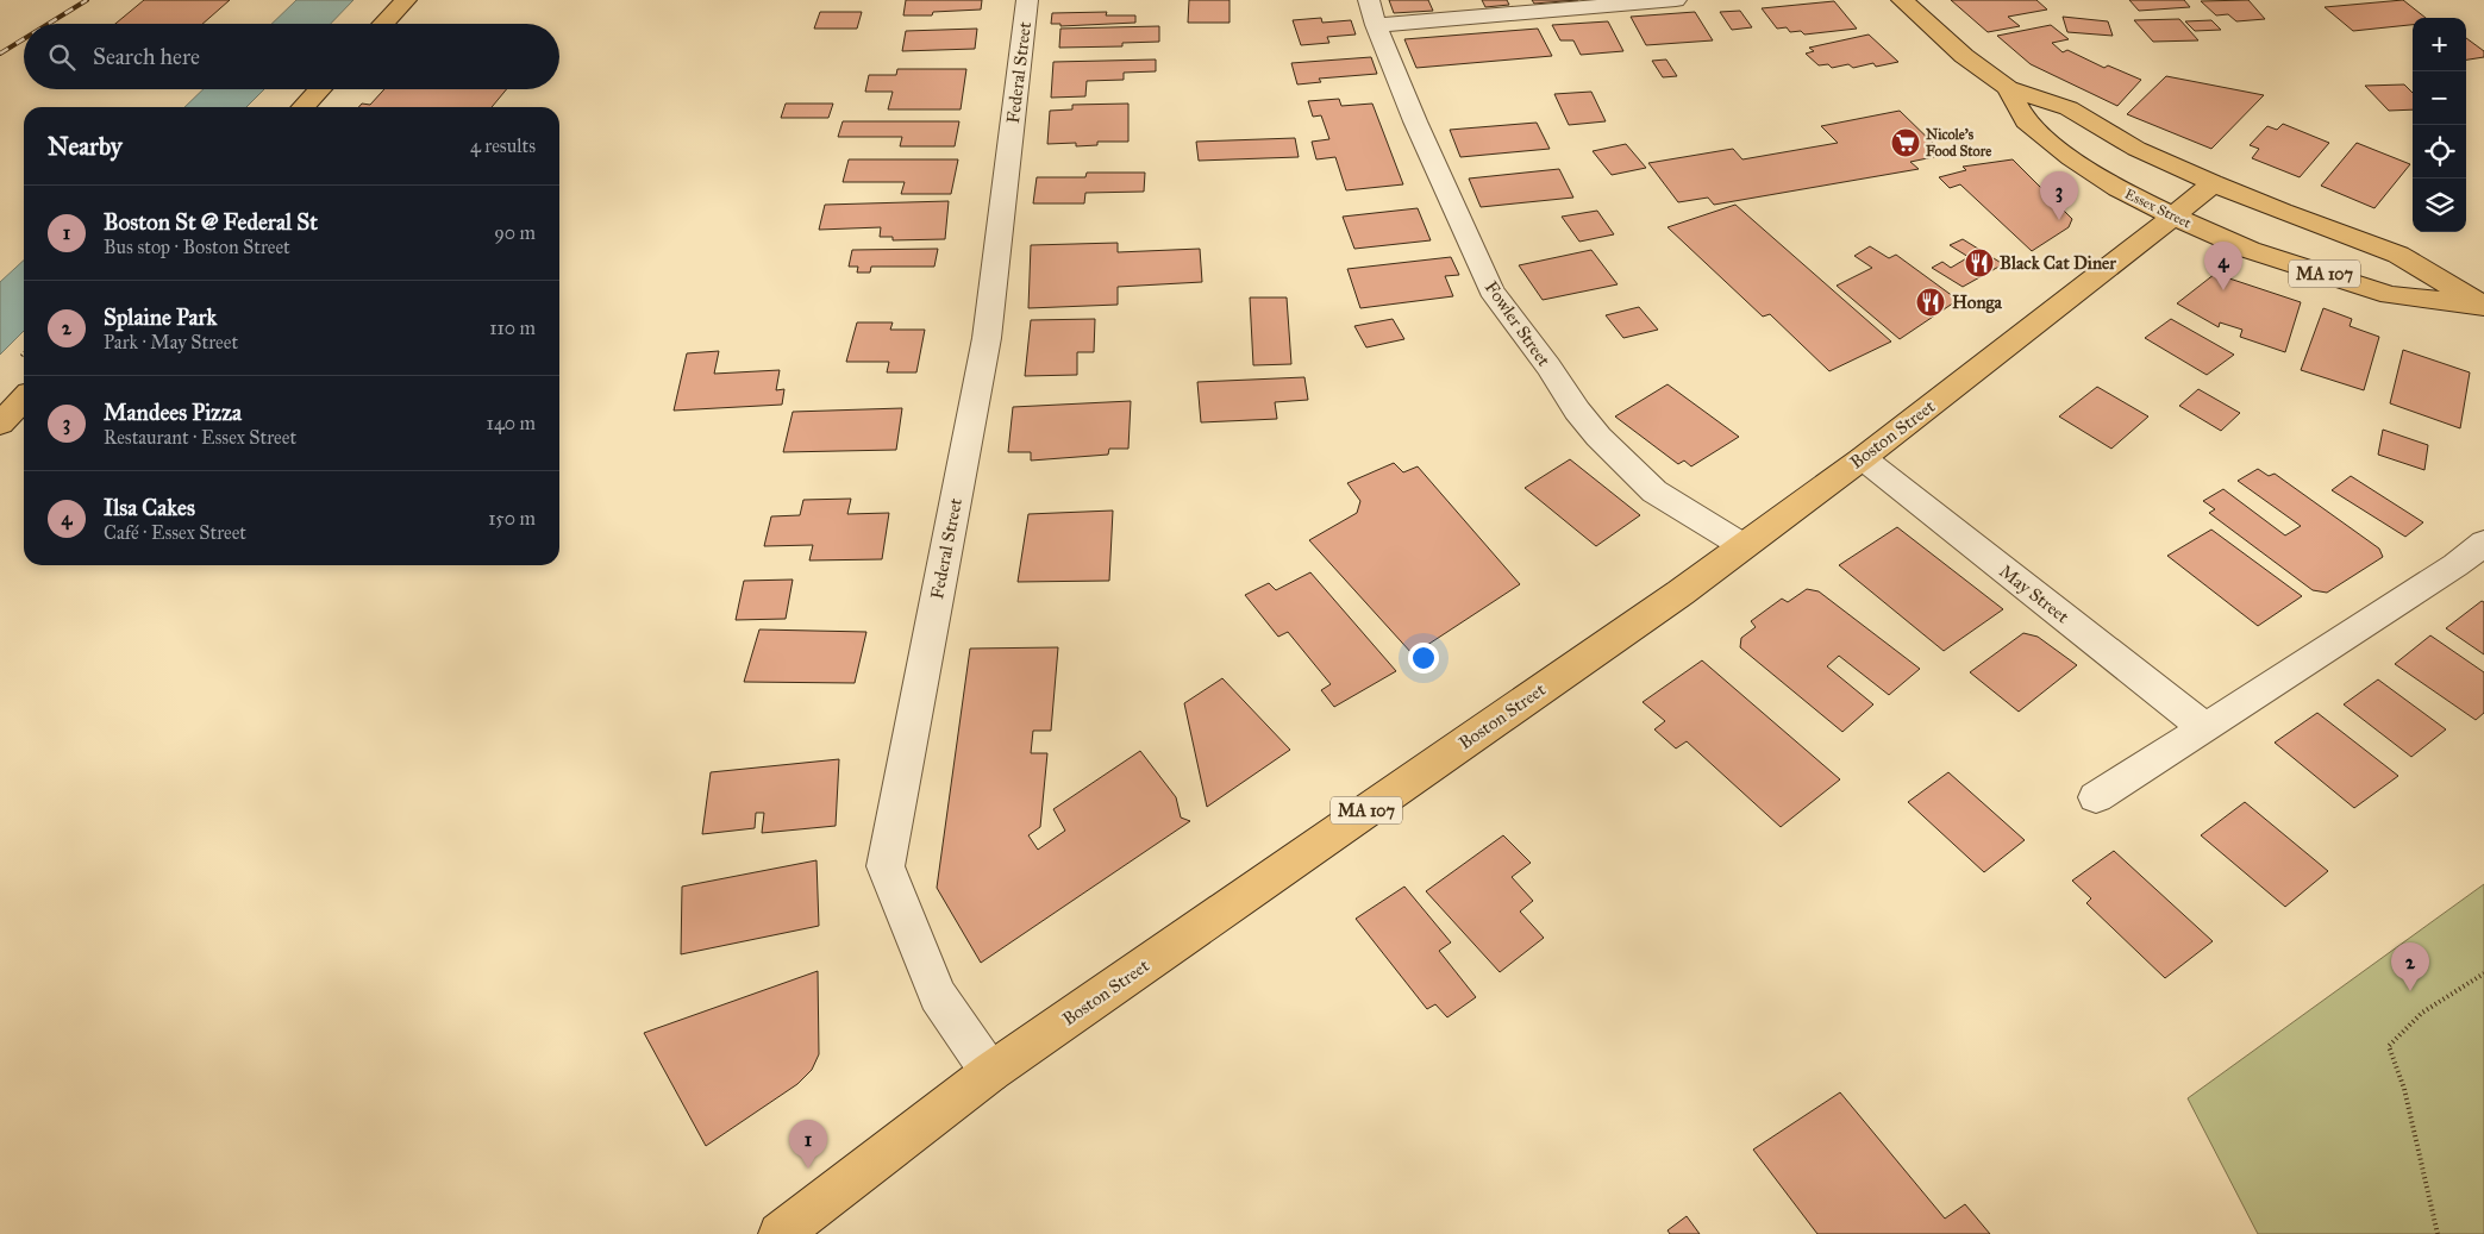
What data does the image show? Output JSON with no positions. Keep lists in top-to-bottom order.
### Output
{
  "streets": {
    "main road": ["Essex Street", "MA 107", "Boston Street"],
    "street": ["Federal Street", "Fowler Street", "May Street"]
  },
  "crossings": [
    ["Federal Street", "Boston Street"],
    ["Essex Street", "Boston Street"],
    ["Fowler Street", "Boston Street"],
    ["Boston Street", "May Street"]
  ],
  "places": {
    "supermarket": ["Nicole's Food Store"],
    "restaurant": ["Black Cat Diner", "Honga"]
  },
  "page": {
    "map_buttons": ["+", "−"],
    "search": "Search here",
    "heading": ["Nearby", "4 results"],
    "pins": [
      "3",
      "4",
      "2",
      "1"
    ],
    "list": [
      {
        "mark": "1",
        "name": "Boston St @ Federal St",
        "note": "Bus stop · Boston Street",
        "value": "90 m"
      },
      {
        "mark": "2",
        "name": "Splaine Park",
        "note": "Park · May Street",
        "value": "110 m"
      },
      {
        "mark": "3",
        "name": "Mandees Pizza",
        "note": "Restaurant · Essex Street",
        "value": "140 m"
      },
      {
        "mark": "4",
        "name": "Ilsa Cakes",
        "note": "Café · Essex Street",
        "value": "150 m"
      }
    ]
  }
}
